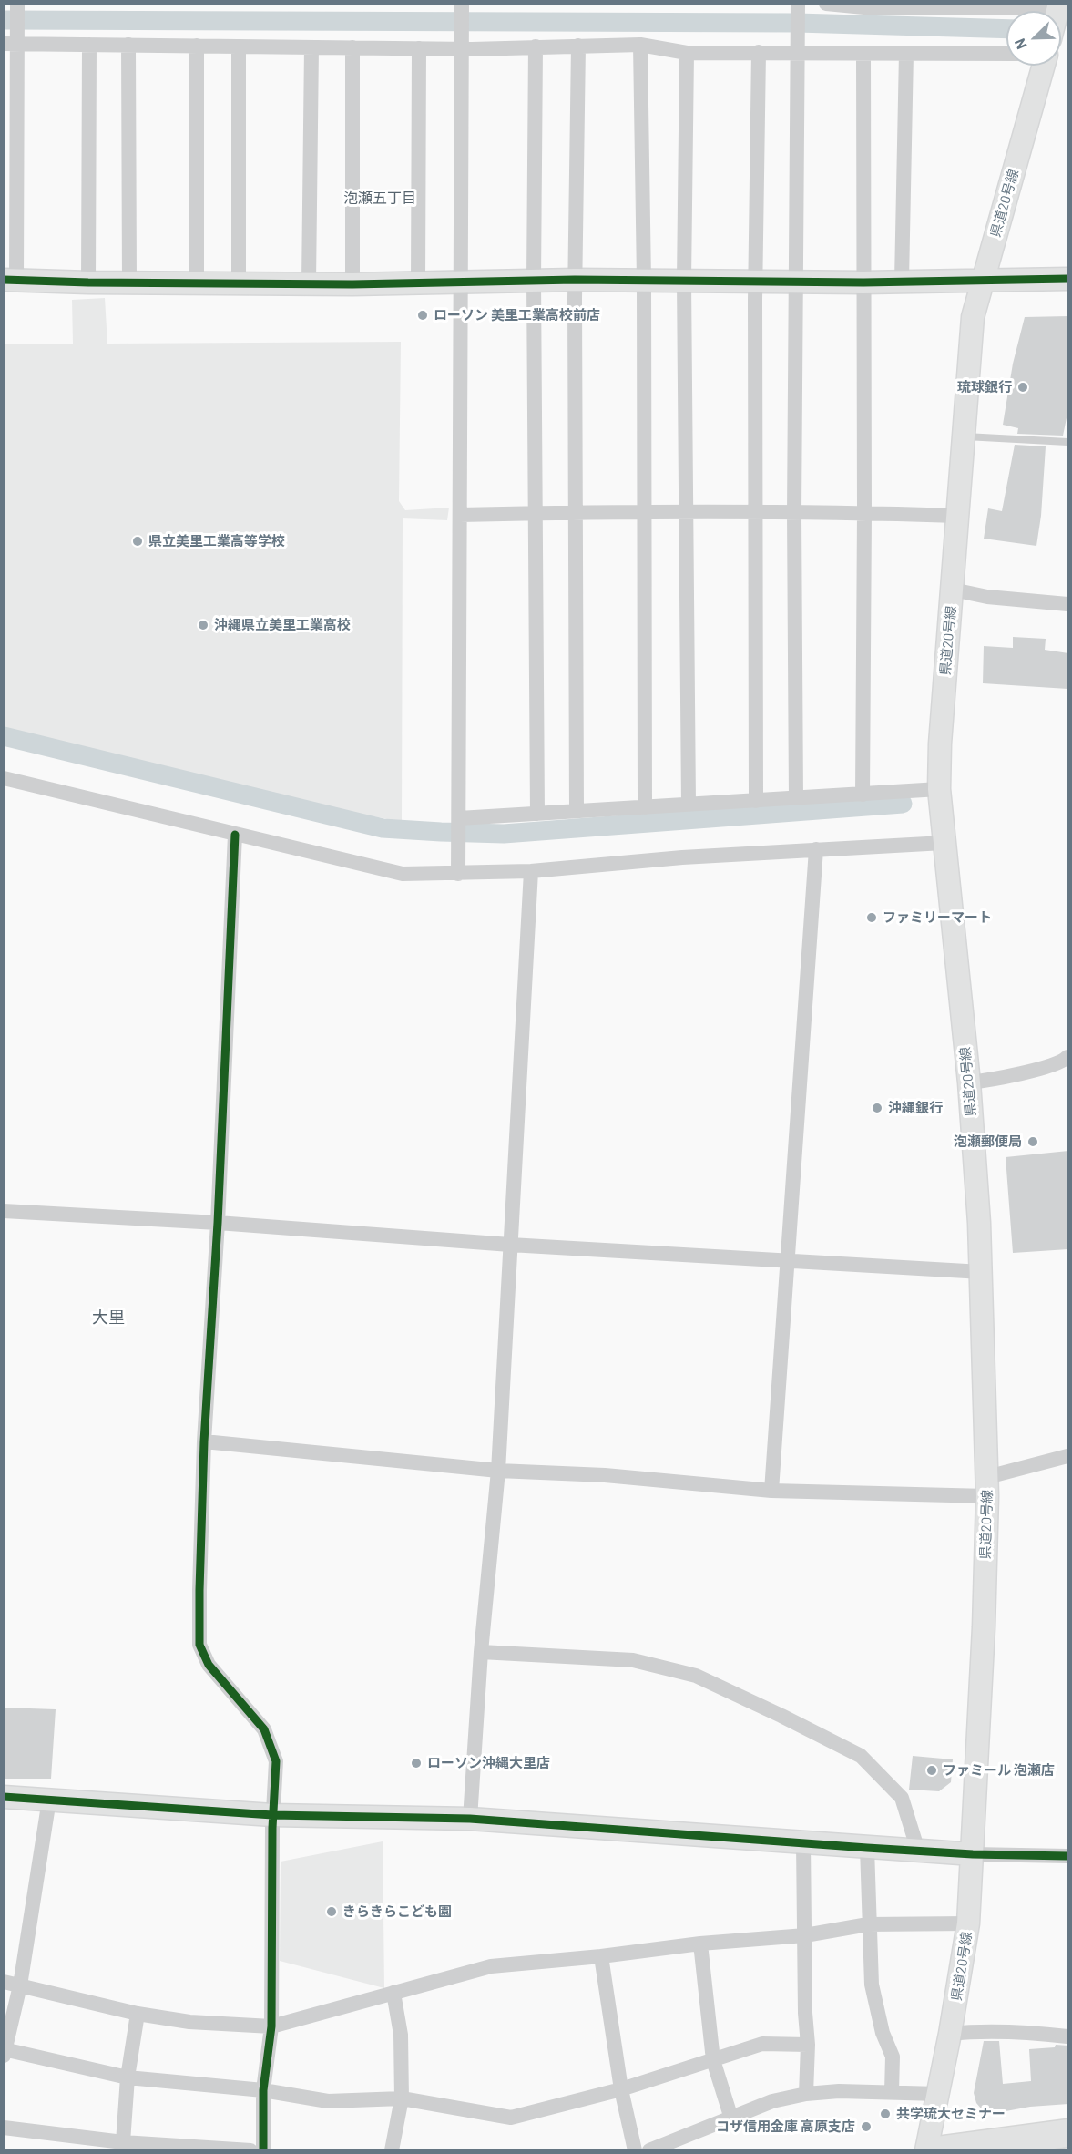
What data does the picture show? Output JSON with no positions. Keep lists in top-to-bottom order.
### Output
{
  "streets": {
    "main road": ["県道20号線"]
  },
  "districts": ["泡瀬五丁目", "大里"],
  "places": [
    "ローソン 美里工業高校前店",
    "琉球銀行",
    "県立美里工業高等学校",
    "沖縄県立美里工業高校",
    "ファミリーマート",
    "沖縄銀行",
    "泡瀬郵便局",
    "ローソン沖縄大里店",
    "ファミール 泡瀬店",
    "きらきらこども園",
    "共学琉大セミナー",
    "コザ信用金庫 高原支店"
  ],
  "north": "bottom left"
}
